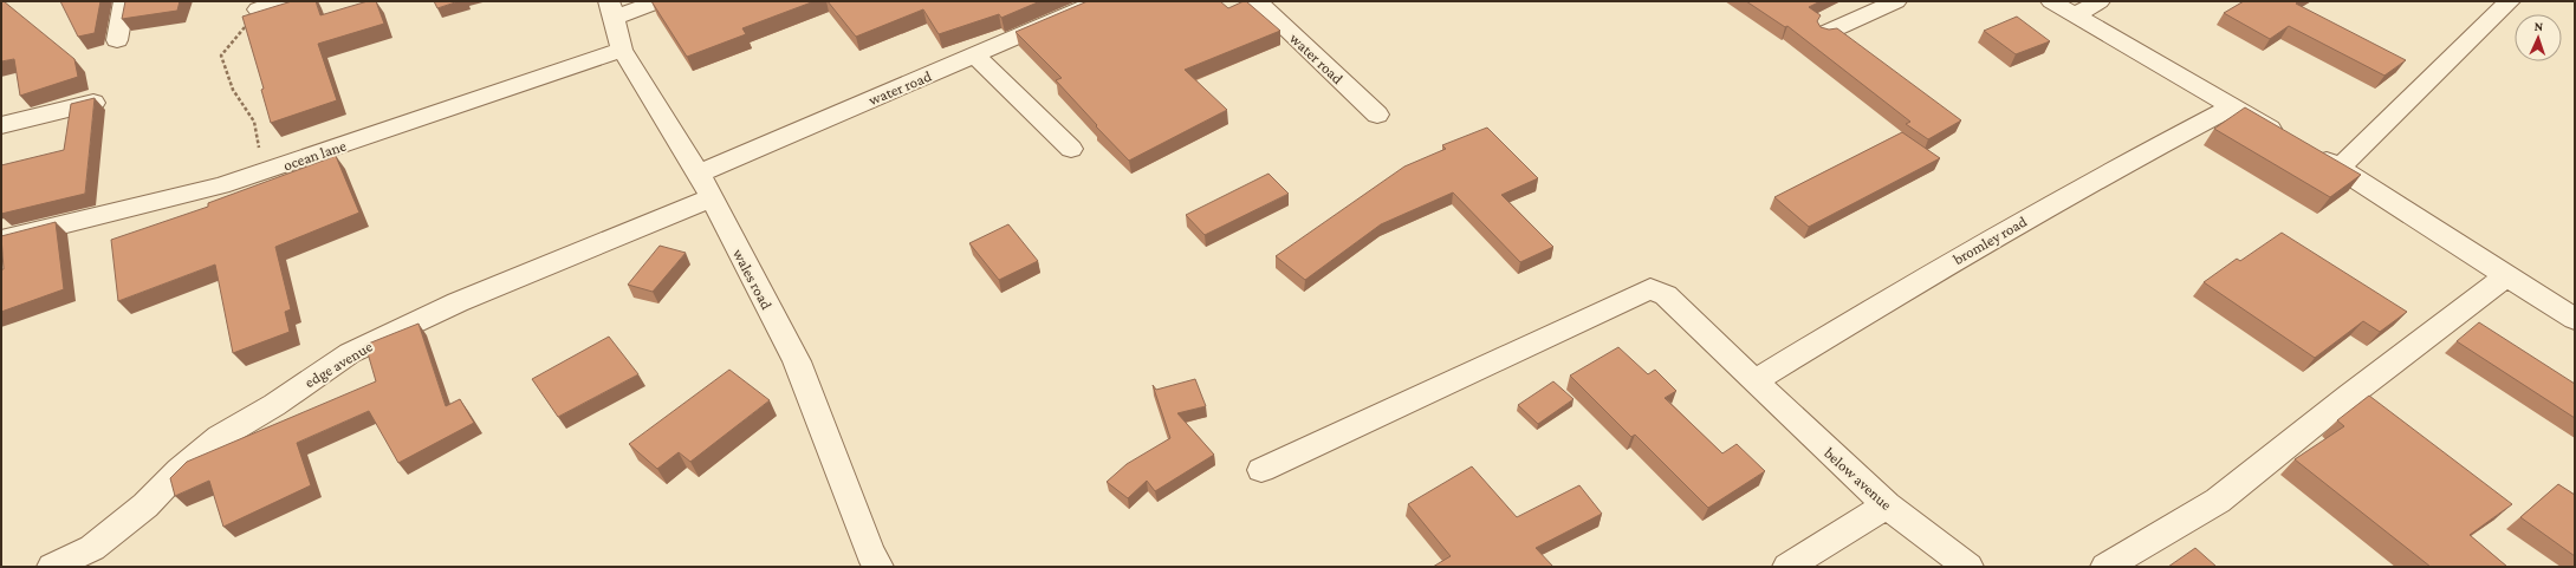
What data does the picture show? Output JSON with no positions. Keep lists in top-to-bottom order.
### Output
{
  "streets": {
    "street": [
      "water road",
      "ocean lane",
      "bromley road",
      "wales road",
      "edge avenue",
      "below avenue"
    ]
  },
  "crossings": [
    ["water road", "wales road"],
    ["ocean lane", "wales road"],
    ["bromley road", "below avenue"],
    ["wales road", "edge avenue"]
  ],
  "north": "top"
}
